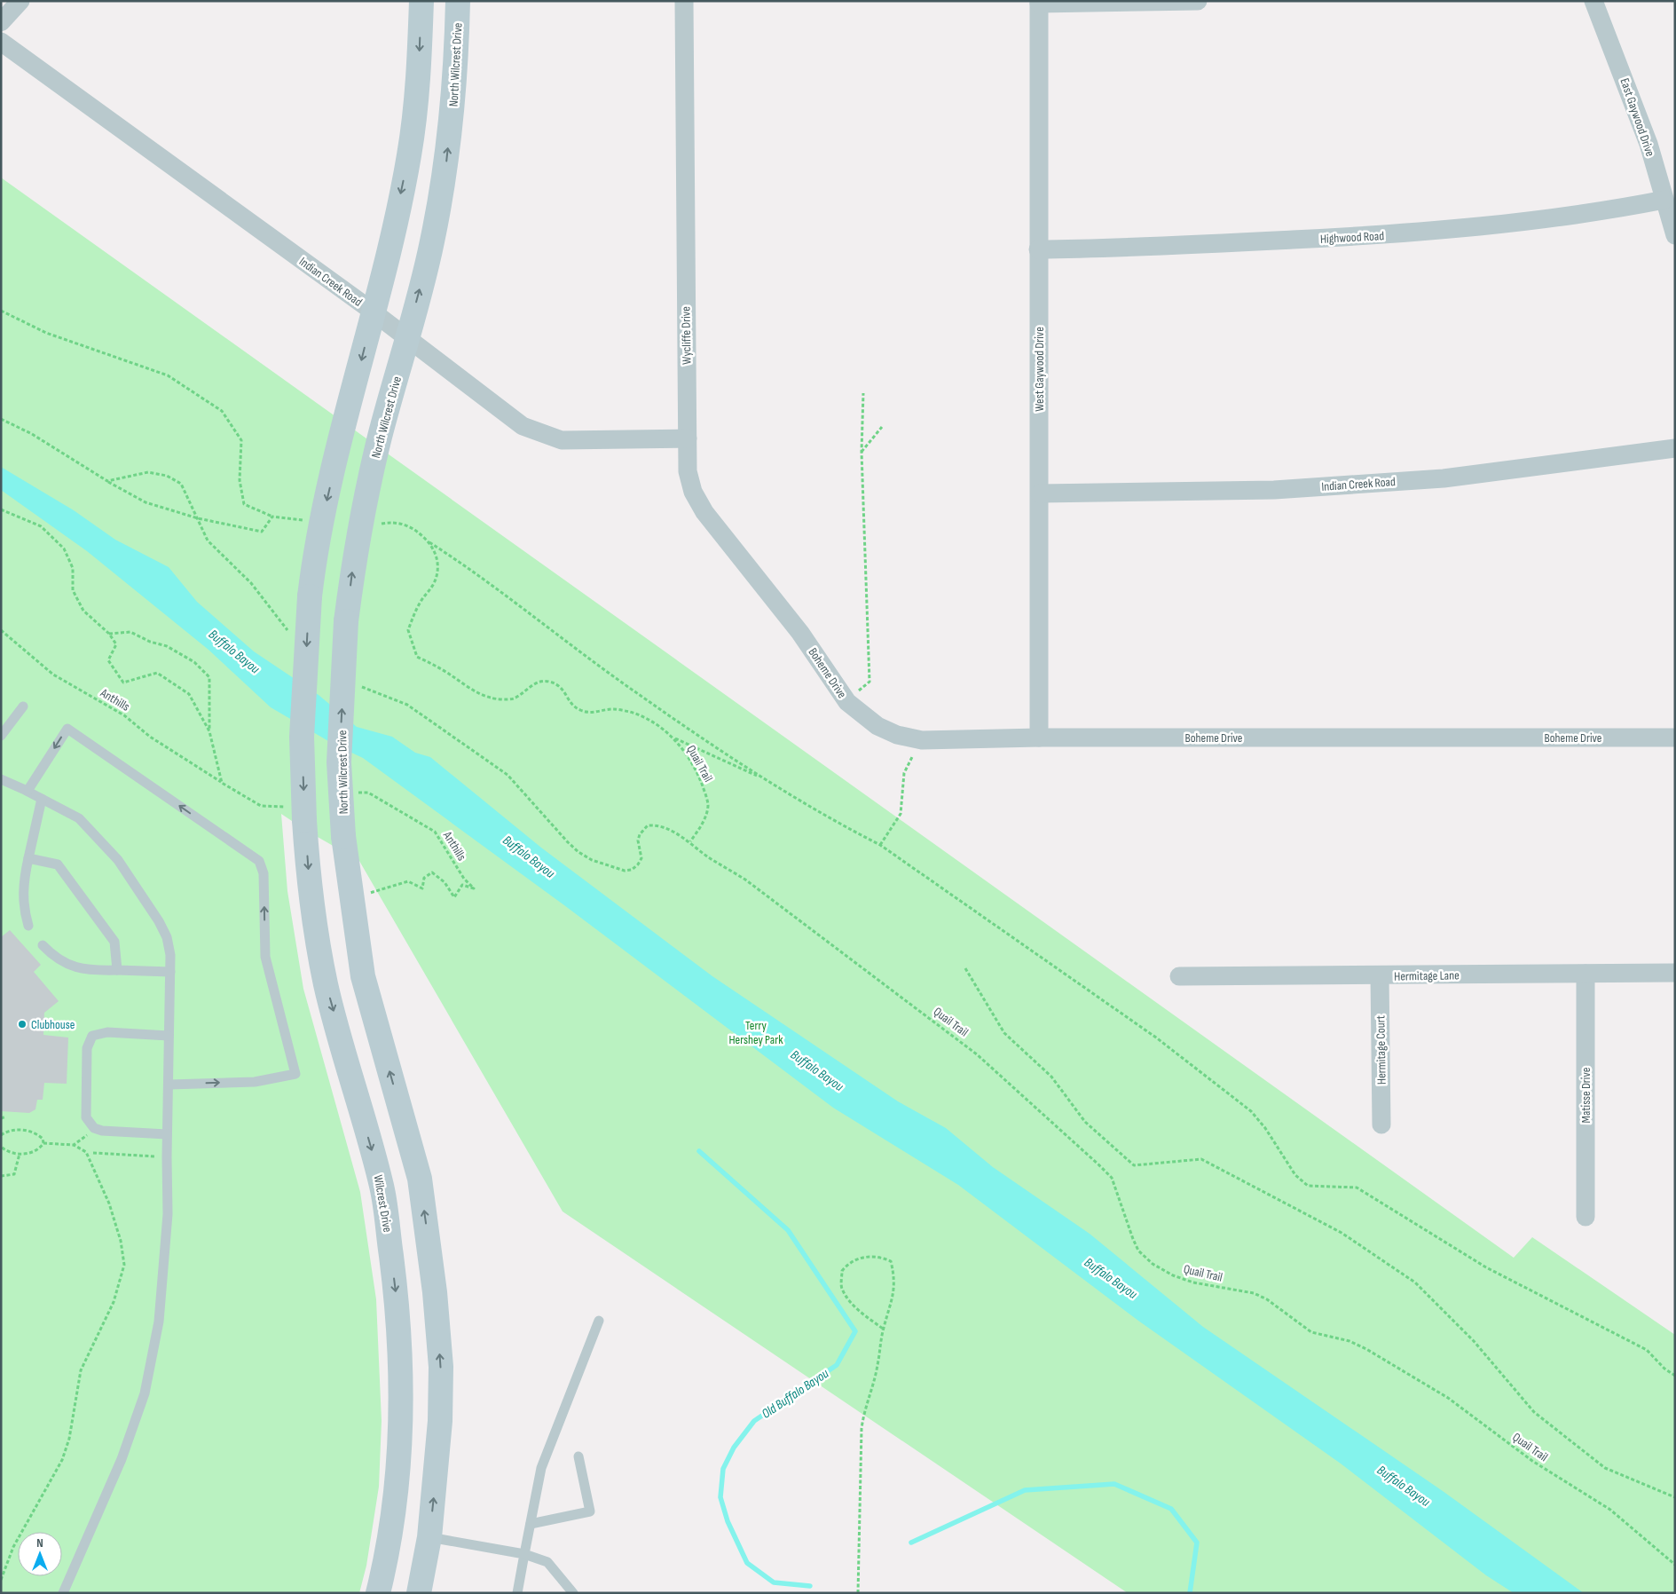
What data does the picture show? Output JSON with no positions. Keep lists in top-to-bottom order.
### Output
{
  "streets": {
    "main road": ["North Wilcrest Drive", "Wilcrest Drive"],
    "street": [
      "East Gaywood Drive",
      "Highwood Road",
      "Indian Creek Road",
      "Wycliffe Drive",
      "West Gaywood Drive",
      "Boheme Drive",
      "Hermitage Lane",
      "Hermitage Court",
      "Matisse Drive"
    ],
    "path": ["Anthills", "Quail Trail"]
  },
  "crossings": [
    ["North Wilcrest Drive", "Indian Creek Road"],
    ["North Wilcrest Drive", "Anthills"],
    ["North Wilcrest Drive", "Quail Trail"],
    ["East Gaywood Drive", "Highwood Road"],
    ["Highwood Road", "West Gaywood Drive"],
    ["Indian Creek Road", "Wycliffe Drive"],
    ["Indian Creek Road", "West Gaywood Drive"],
    ["Wycliffe Drive", "Boheme Drive"],
    ["West Gaywood Drive", "Boheme Drive"],
    ["Anthills", "Wilcrest Drive"],
    ["Hermitage Lane", "Hermitage Court"],
    ["Hermitage Lane", "Matisse Drive"]
  ],
  "water": ["Buffalo Bayou", "Old Buffalo Bayou"],
  "parks": ["Terry Hershey Park"],
  "places": ["Clubhouse"],
  "north": "top"
}
